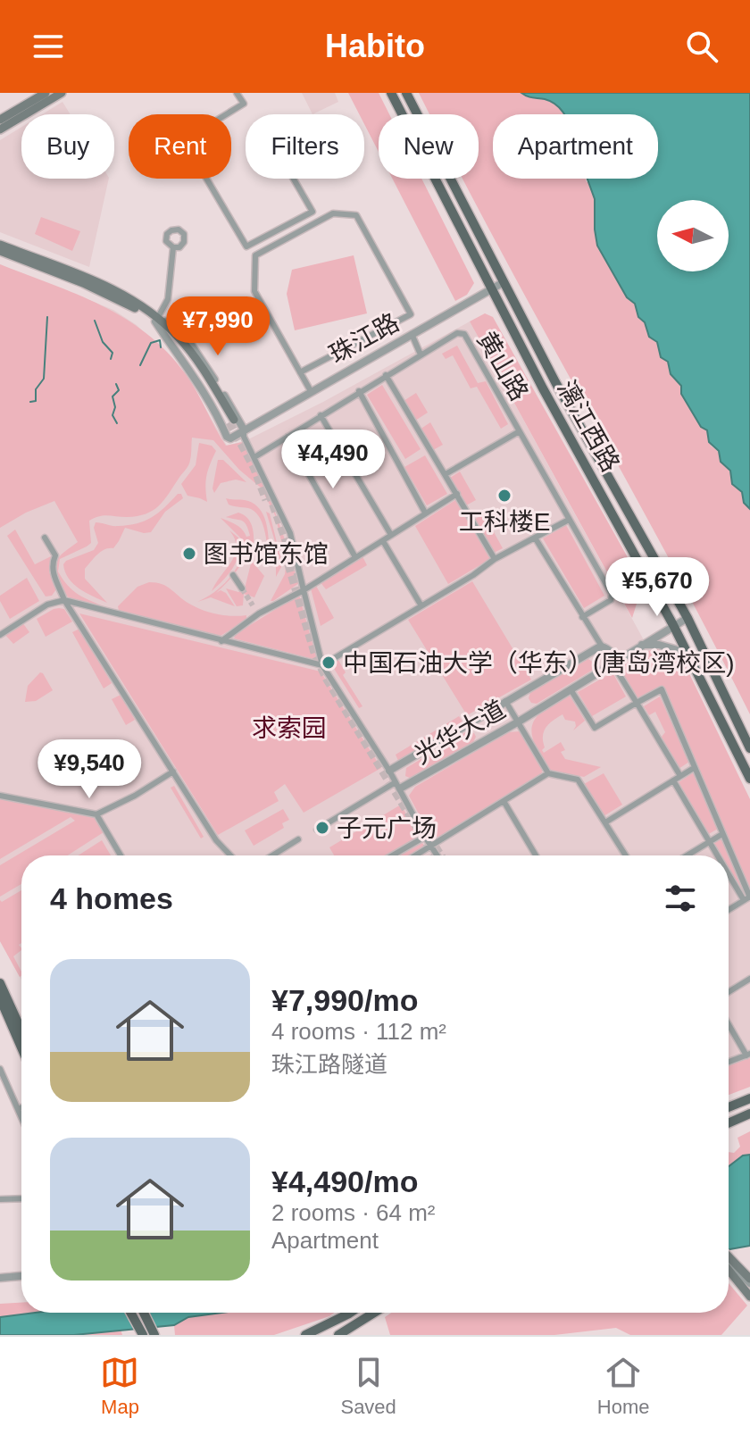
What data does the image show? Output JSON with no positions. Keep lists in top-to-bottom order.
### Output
{
  "streets": {
    "main road": ["漓江西路"],
    "street": ["珠江路", "黄山路", "光华大道"]
  },
  "crossings": [
    ["珠江路", "漓江西路"],
    ["漓江西路", "光华大道"]
  ],
  "parks": ["求索园"],
  "places": [
    "工科楼E",
    "图书馆东馆",
    "中国石油大学（华东）(唐岛湾校区)",
    "子元广场"
  ],
  "north": "left",
  "page": {
    "header": "Habito",
    "chip": [
      "Buy",
      "Rent",
      "Filters",
      "New",
      "Apartment"
    ],
    "price": [
      "¥7,990",
      "¥4,490",
      "¥5,670",
      "¥9,540"
    ],
    "heading": "4 homes",
    "list": [
      {
        "name": "¥7,990/mo",
        "note": "4 rooms · 112 m² · 珠江路隧道"
      },
      {
        "name": "¥4,490/mo",
        "note": "2 rooms · 64 m² · Apartment"
      }
    ],
    "tabs": ["Map", "Saved", "Home"]
  }
}
